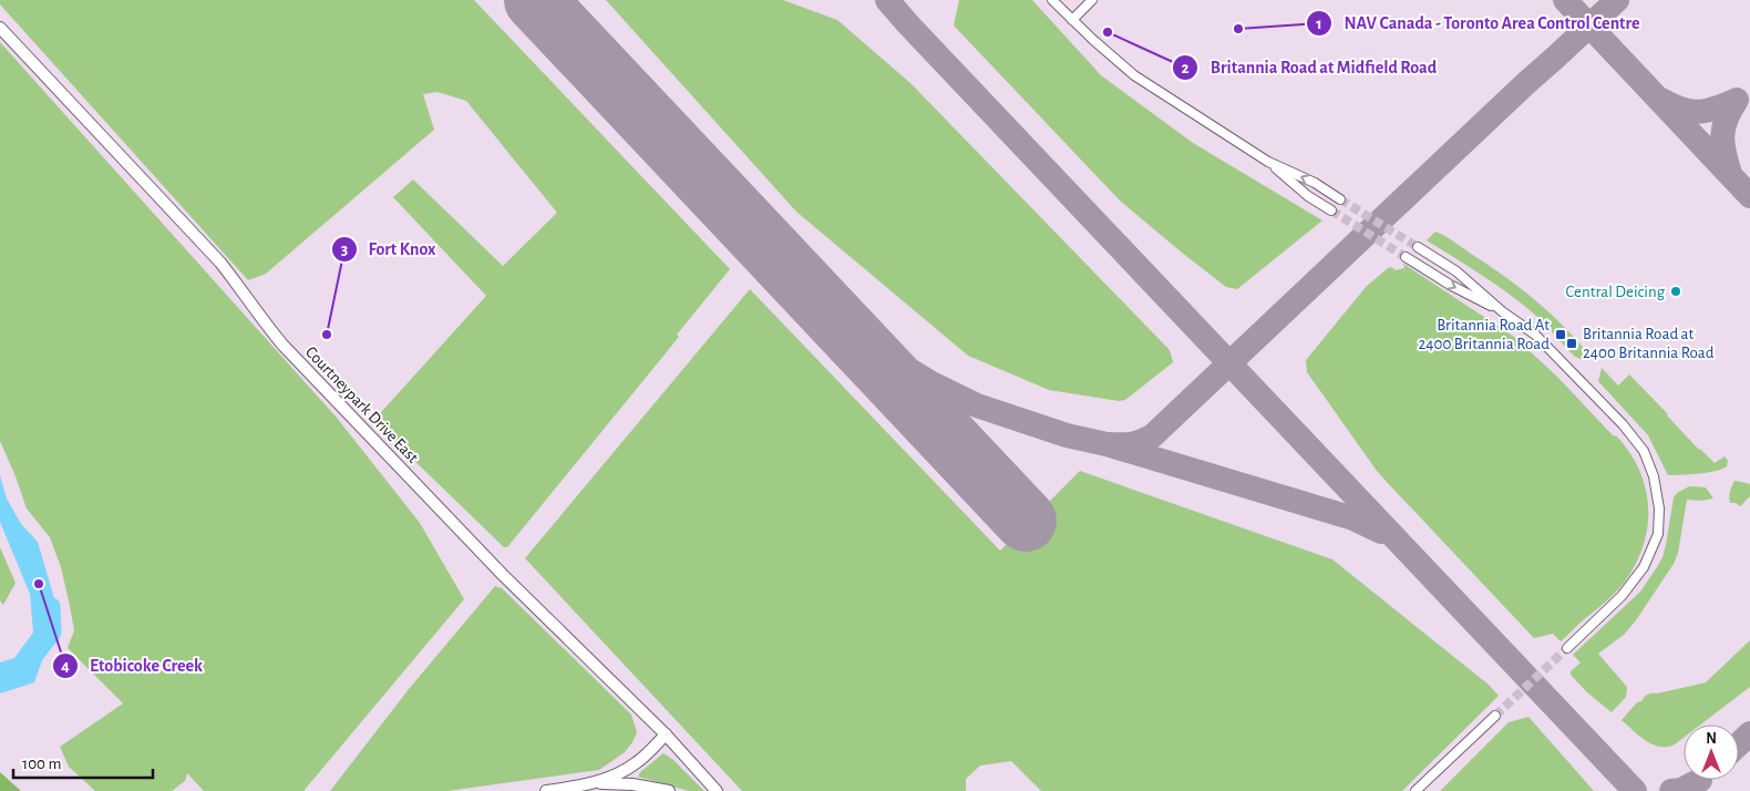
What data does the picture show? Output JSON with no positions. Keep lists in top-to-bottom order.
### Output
{
  "streets": {
    "street": ["Courtneypark Drive East"]
  },
  "places": {
    "other": [
      "NAV Canada - Toronto Area Control Centre",
      "Britannia Road at Midfield Road",
      "Central Deicing",
      "Fort Knox",
      "Etobicoke Creek"
    ],
    "transit": ["Britannia Road At 2400 Britannia Road", "Britannia Road at 2400 Britannia Road"]
  },
  "scale_bar": "100 m",
  "north": "top"
}
